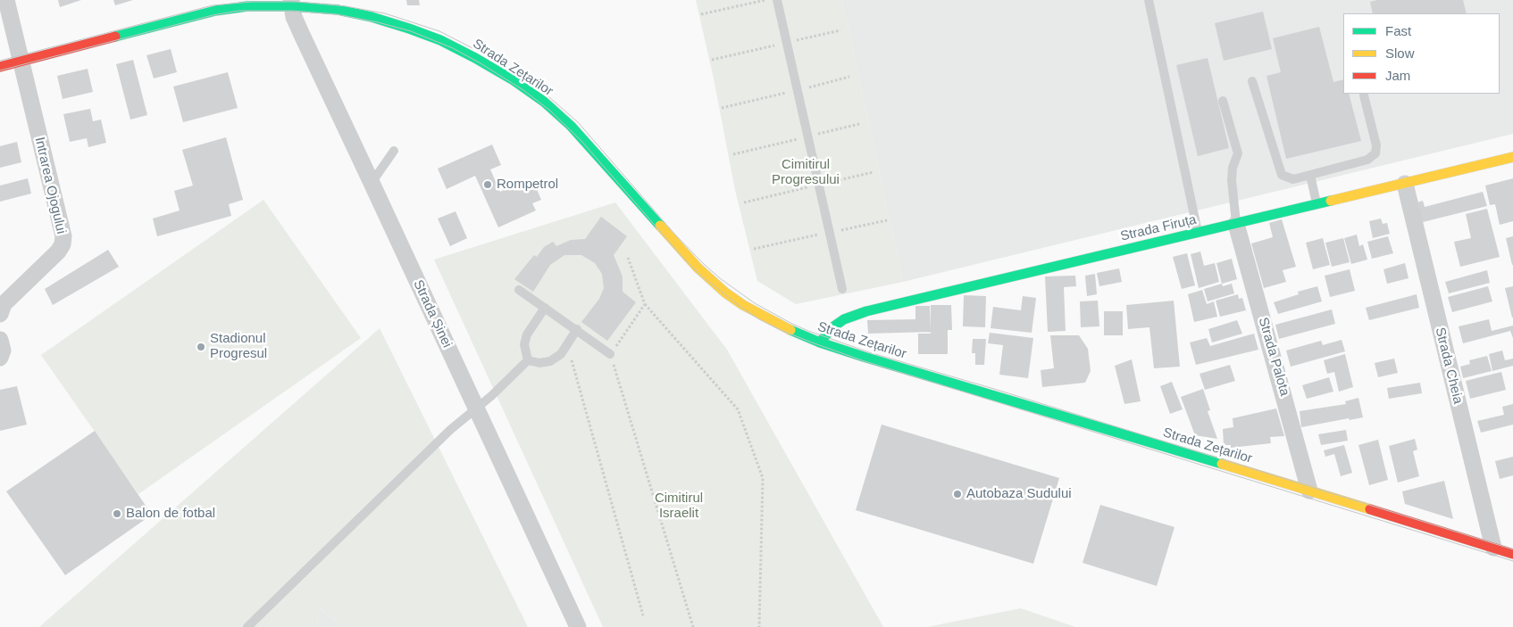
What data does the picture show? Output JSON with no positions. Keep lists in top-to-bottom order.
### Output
{
  "streets": {
    "main road": ["Strada Zețarilor", "Strada Firuța"],
    "street": [
      "Intrarea Ojogului",
      "Strada Șinei",
      "Strada Palota",
      "Strada Cheia"
    ]
  },
  "crossings": [
    ["Strada Zețarilor", "Intrarea Ojogului"],
    ["Strada Zețarilor", "Strada Firuța"],
    ["Strada Zețarilor", "Strada Șinei"],
    ["Strada Zețarilor", "Strada Palota"],
    ["Strada Zețarilor", "Strada Cheia"],
    ["Strada Firuța", "Strada Palota"],
    ["Strada Firuța", "Strada Cheia"]
  ],
  "parks": ["Cimitirul Progresului", "Cimitirul Israelit"],
  "places": [
    "Rompetrol",
    "Stadionul Progresul",
    "Autobaza Sudului",
    "Balon de fotbal"
  ],
  "legend": ["Fast", "Slow", "Jam"]
}
